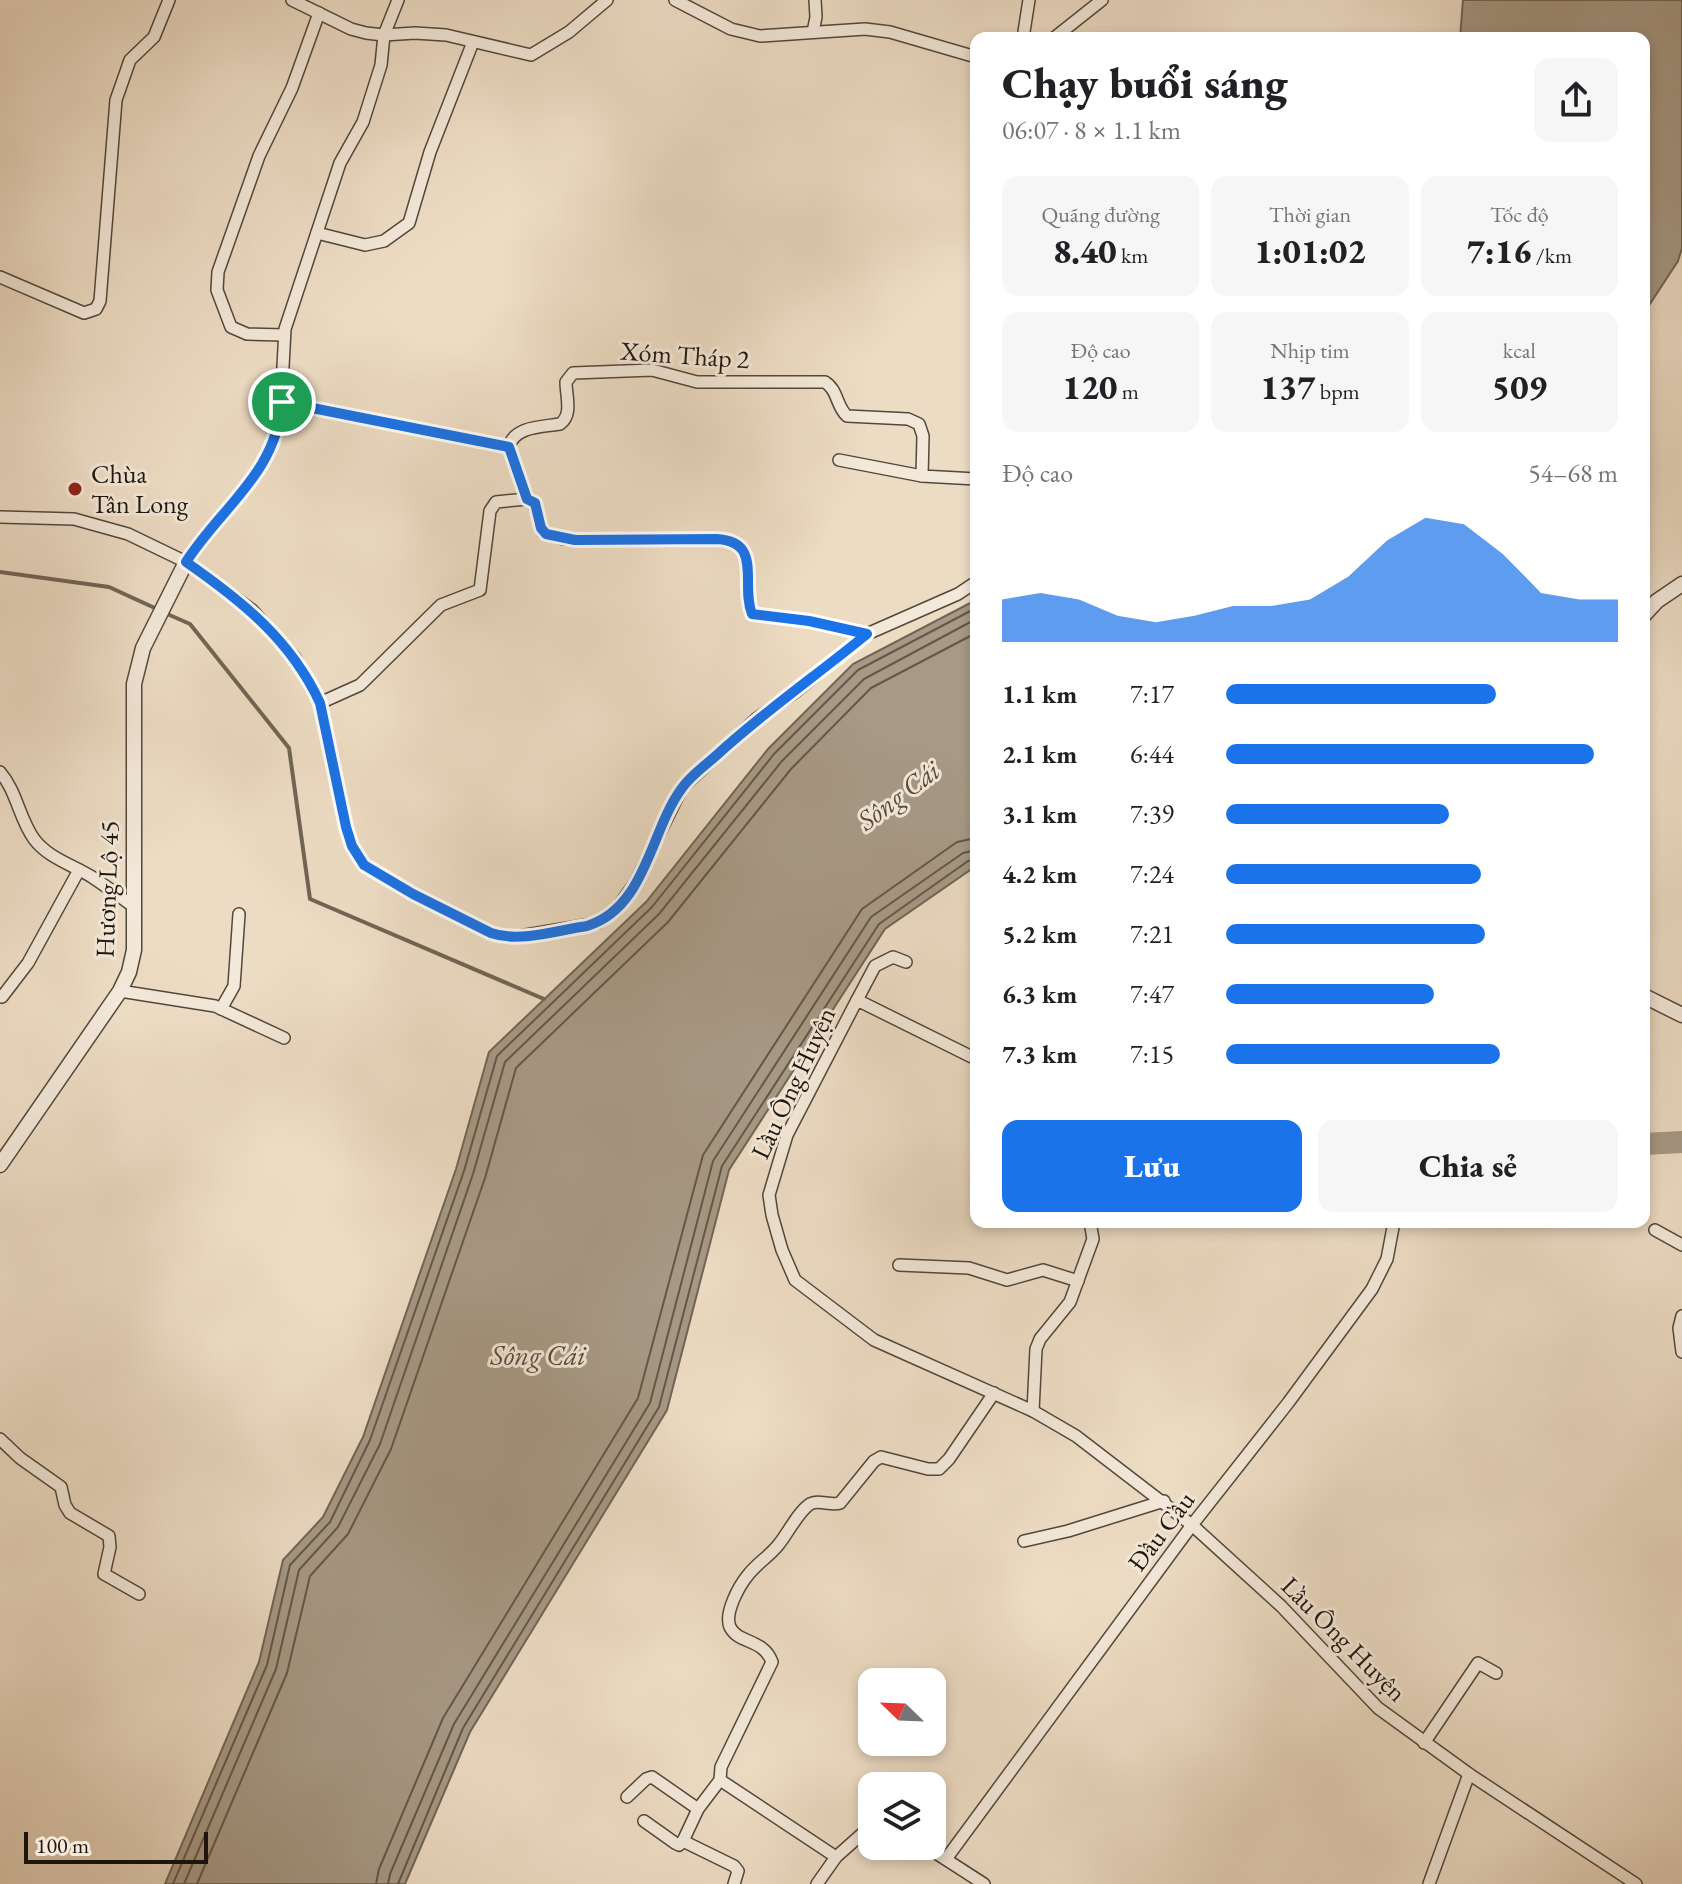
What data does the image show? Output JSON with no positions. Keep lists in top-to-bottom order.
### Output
{
  "streets": {
    "street": [
      "Xóm Tháp 2",
      "Hương Lộ 45",
      "Lầu Ông Huyện",
      "Đầu Cầu"
    ]
  },
  "crossings": [
    ["Lầu Ông Huyện", "Đầu Cầu"]
  ],
  "water": ["Sông Cái"],
  "places": ["Chùa Tân Long"],
  "scale_bar": "100 m",
  "north": "top left",
  "page": {
    "heading": ["Chạy buổi sáng", "06:07 · 8 × 1.1 km"],
    "stats": [
      ["Quãng đường", "8.40 km"],
      ["Thời gian", "1:01:02"],
      ["Tốc độ", "7:16 /km"],
      ["Độ cao", "120 m"],
      ["Nhịp tim", "137 bpm"],
      ["kcal", "509"]
    ],
    "chart": ["Độ cao", "54–68 m"],
    "list": [
      {
        "name": "1.1 km",
        "note": "7:17"
      },
      {
        "name": "2.1 km",
        "note": "6:44"
      },
      {
        "name": "3.1 km",
        "note": "7:39"
      },
      {
        "name": "4.2 km",
        "note": "7:24"
      },
      {
        "name": "5.2 km",
        "note": "7:21"
      },
      {
        "name": "6.3 km",
        "note": "7:47"
      },
      {
        "name": "7.3 km",
        "note": "7:15"
      }
    ],
    "buttons": ["Lưu", "Chia sẻ"],
    "scale": "100 m"
  }
}
